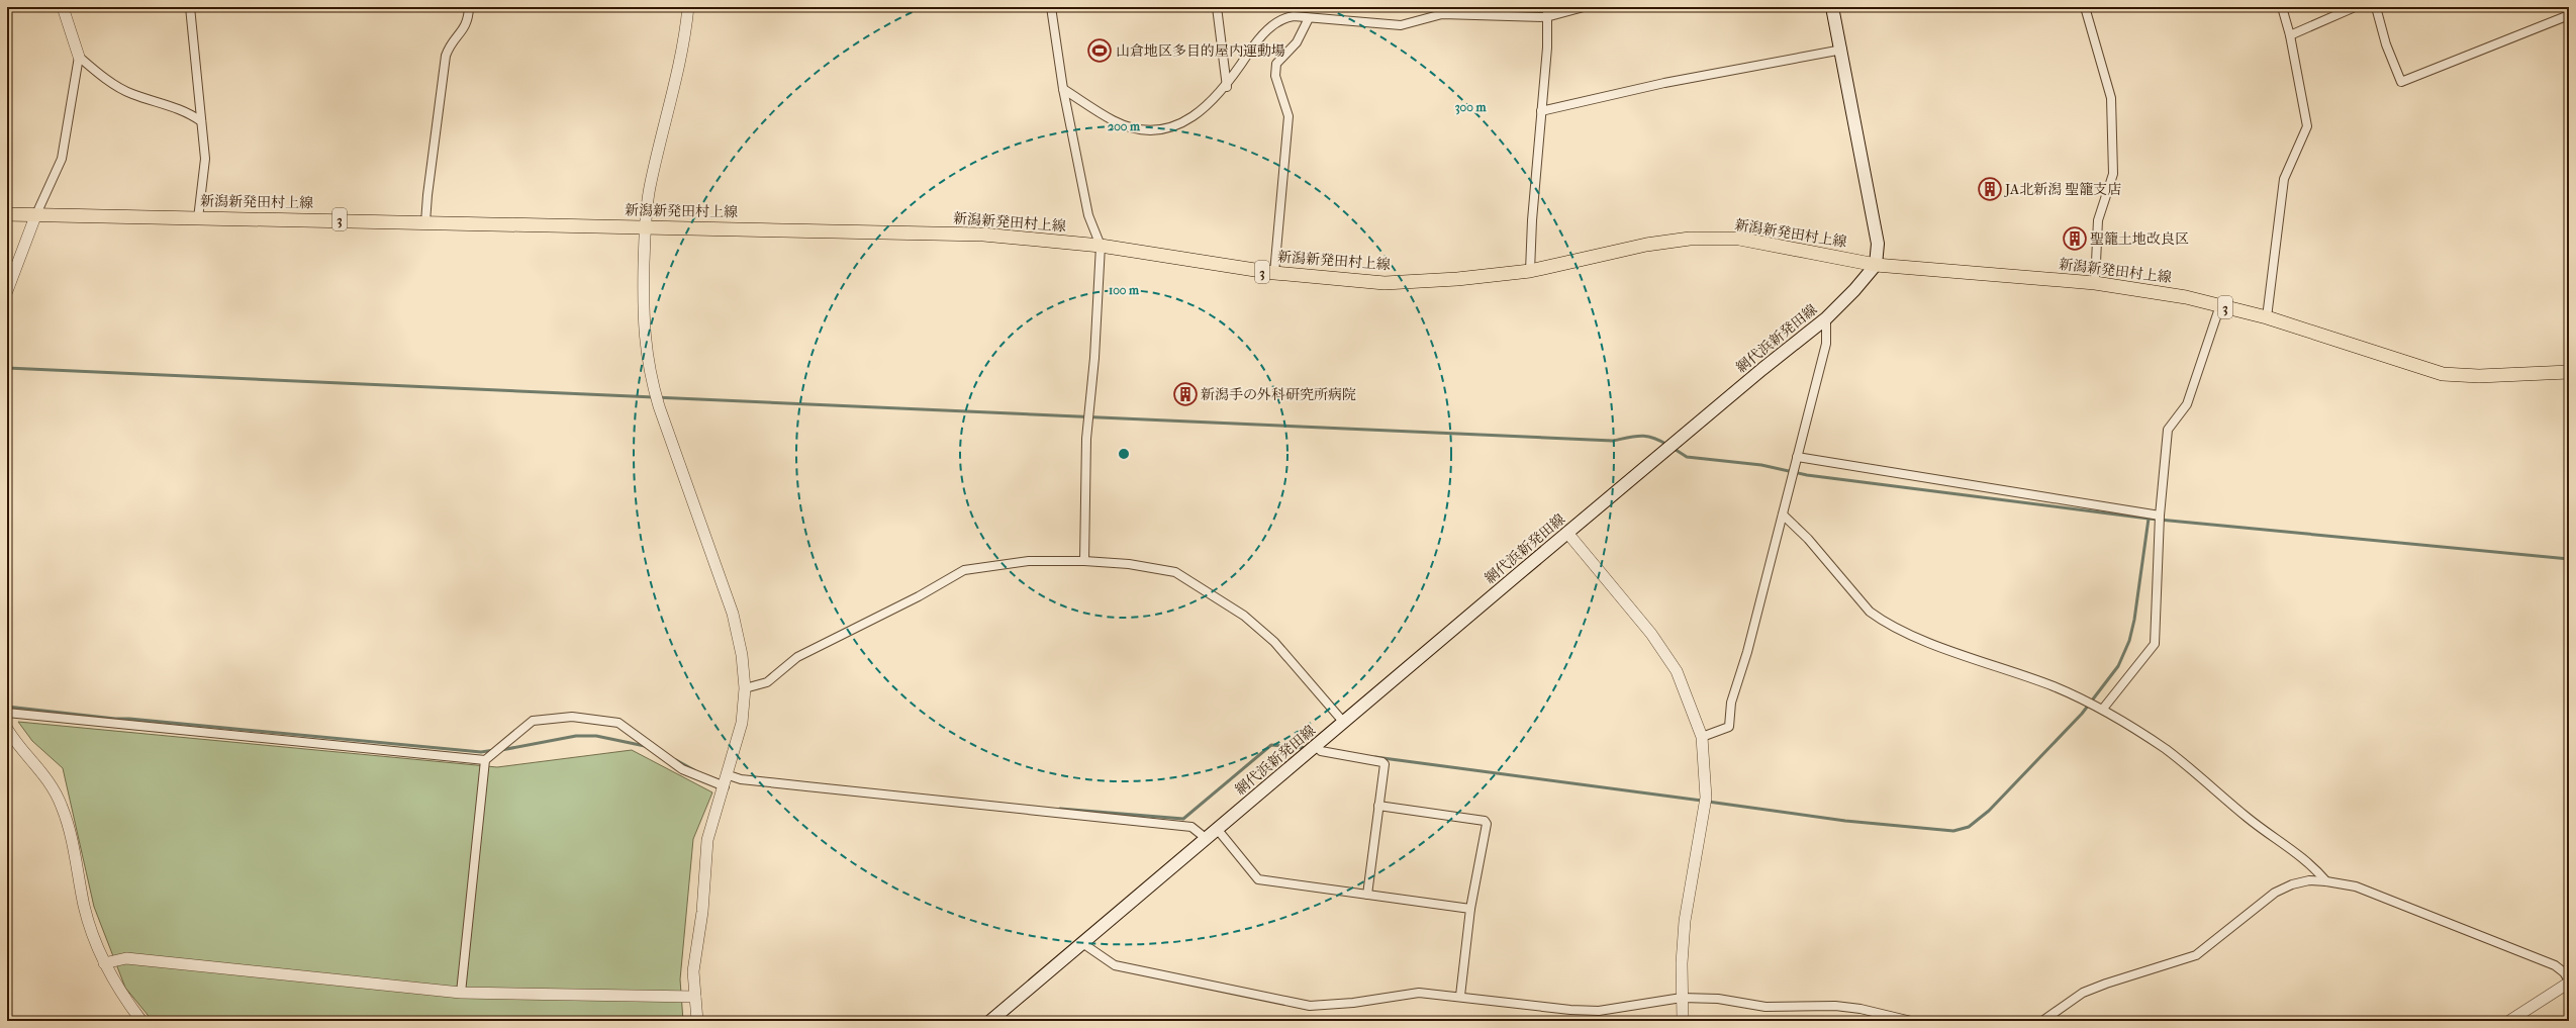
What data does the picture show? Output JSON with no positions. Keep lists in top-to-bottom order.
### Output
{
  "streets": {
    "main road": ["新潟新発田村上線", "3", "網代浜新発田線"]
  },
  "crossings": [
    ["新潟新発田村上線", "網代浜新発田線"]
  ],
  "places": {
    "sports": ["山倉地区多目的屋内運動場"],
    "building": ["JA北新潟 聖籠支店", "聖籠土地改良区", "新潟手の外科研究所病院"]
  },
  "rings": ["300 m", "200 m", "100 m"]
}
